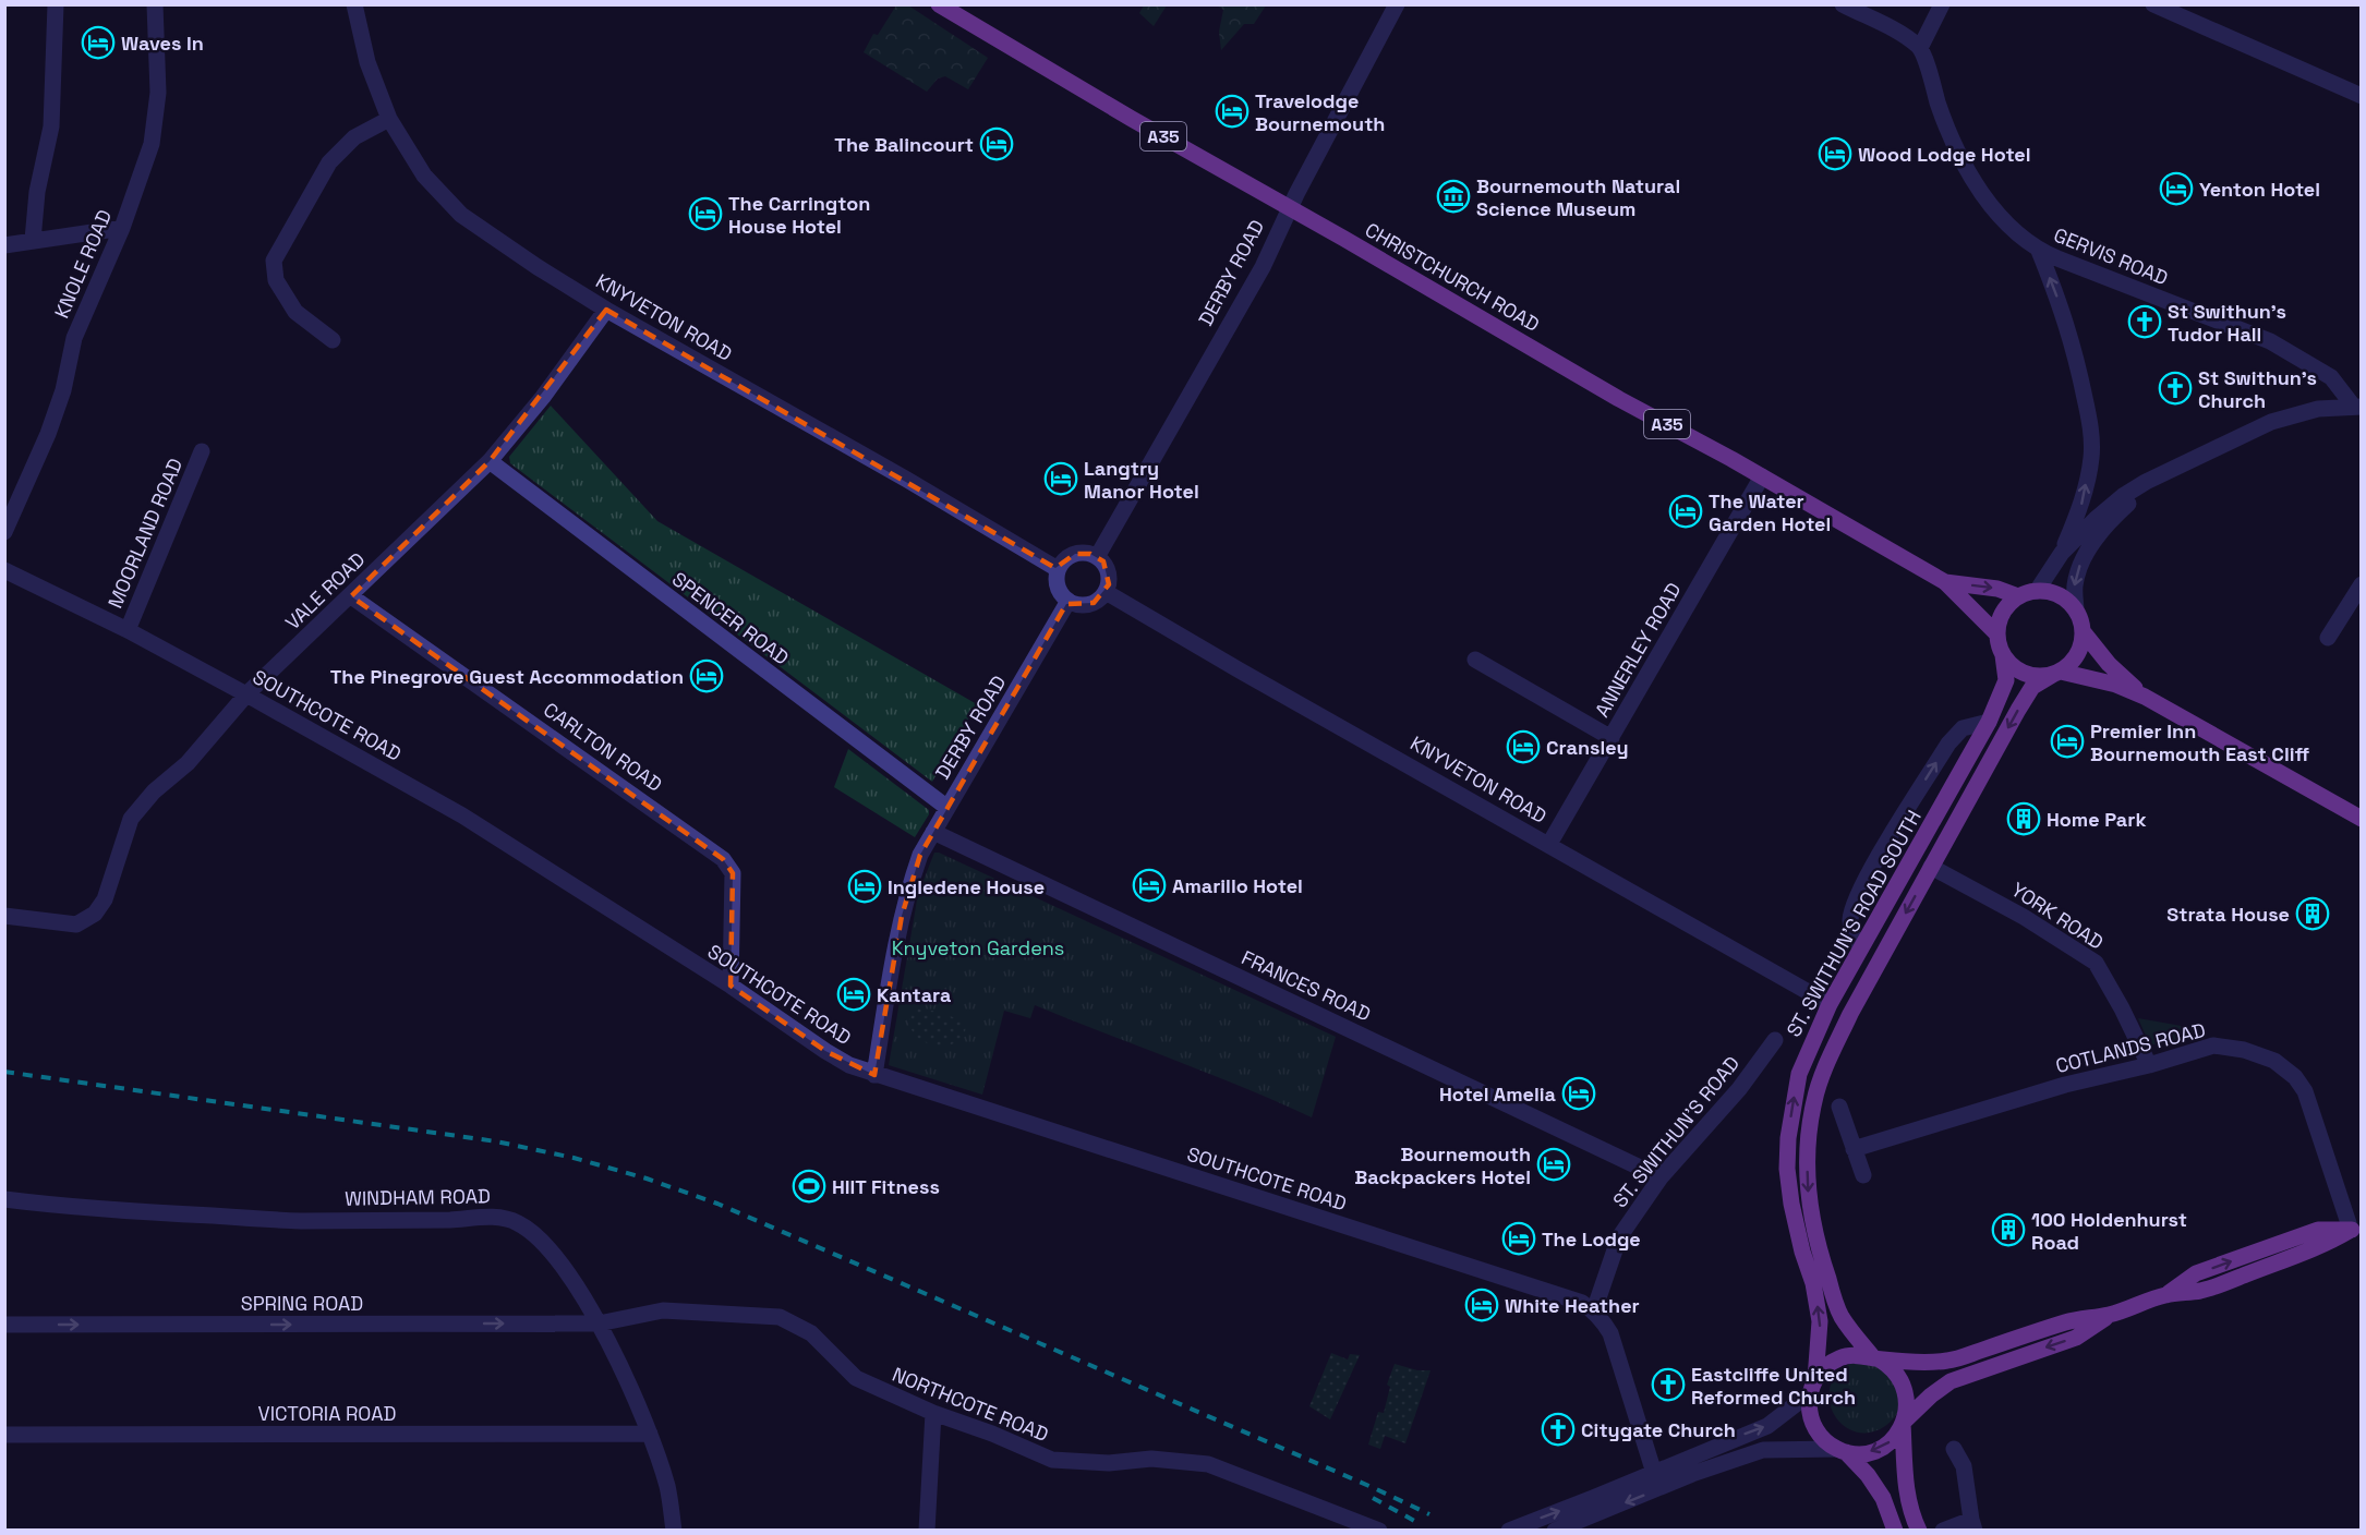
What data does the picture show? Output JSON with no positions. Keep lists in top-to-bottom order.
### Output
{
  "streets": {
    "main road": ["A35", "CHRISTCHURCH ROAD", "ST. SWITHUN'S ROAD SOUTH"],
    "street": [
      "GERVIS ROAD",
      "KNOLE ROAD",
      "DERBY ROAD",
      "KNYVETON ROAD",
      "MOORLAND ROAD",
      "VALE ROAD",
      "SPENCER ROAD",
      "ANNERLEY ROAD",
      "SOUTHCOTE ROAD",
      "CARLTON ROAD",
      "YORK ROAD",
      "FRANCES ROAD",
      "COTLANDS ROAD",
      "ST. SWITHUN'S ROAD",
      "WINDHAM ROAD",
      "SPRING ROAD",
      "NORTHCOTE ROAD",
      "VICTORIA ROAD"
    ]
  },
  "crossings": [
    ["GERVIS ROAD", "CHRISTCHURCH ROAD"],
    ["GERVIS ROAD", "ST. SWITHUN'S ROAD SOUTH"],
    ["DERBY ROAD", "CHRISTCHURCH ROAD"],
    ["DERBY ROAD", "KNYVETON ROAD"],
    ["DERBY ROAD", "SPENCER ROAD"],
    ["DERBY ROAD", "SOUTHCOTE ROAD"],
    ["DERBY ROAD", "FRANCES ROAD"],
    ["CHRISTCHURCH ROAD", "ANNERLEY ROAD"],
    ["CHRISTCHURCH ROAD", "ST. SWITHUN'S ROAD SOUTH"],
    ["KNYVETON ROAD", "VALE ROAD"],
    ["KNYVETON ROAD", "ANNERLEY ROAD"],
    ["KNYVETON ROAD", "ST. SWITHUN'S ROAD SOUTH"],
    ["MOORLAND ROAD", "SOUTHCOTE ROAD"],
    ["VALE ROAD", "SPENCER ROAD"],
    ["VALE ROAD", "SOUTHCOTE ROAD"],
    ["VALE ROAD", "CARLTON ROAD"],
    ["SOUTHCOTE ROAD", "CARLTON ROAD"],
    ["SOUTHCOTE ROAD", "ST. SWITHUN'S ROAD"],
    ["YORK ROAD", "ST. SWITHUN'S ROAD SOUTH"],
    ["YORK ROAD", "COTLANDS ROAD"],
    ["FRANCES ROAD", "ST. SWITHUN'S ROAD"],
    ["WINDHAM ROAD", "SPRING ROAD"],
    ["WINDHAM ROAD", "NORTHCOTE ROAD"],
    ["WINDHAM ROAD", "VICTORIA ROAD"],
    ["SPRING ROAD", "NORTHCOTE ROAD"]
  ],
  "one_way": ["SPRING ROAD"],
  "parks": ["Knyveton Gardens"],
  "places": {
    "hotel": [
      "Waves In",
      "Travelodge Bournemouth",
      "The Balincourt",
      "Wood Lodge Hotel",
      "Yenton Hotel",
      "The Carrington House Hotel",
      "Langtry Manor Hotel",
      "The Water Garden Hotel",
      "The Pinegrove Guest Accommodation",
      "Premier Inn Bournemouth East Cliff",
      "Cransley",
      "Amarillo Hotel",
      "Ingledene House",
      "Kantara",
      "Hotel Amelia",
      "Bournemouth Backpackers Hotel",
      "The Lodge",
      "White Heather"
    ],
    "museum": ["Bournemouth Natural Science Museum"],
    "church": [
      "St Swithun's Tudor Hall",
      "St Swithun's Church",
      "Eastcliffe United Reformed Church",
      "Citygate Church"
    ],
    "building": ["Home Park", "Strata House", "100 Holdenhurst Road"],
    "sports": ["HIIT Fitness"]
  }
}
